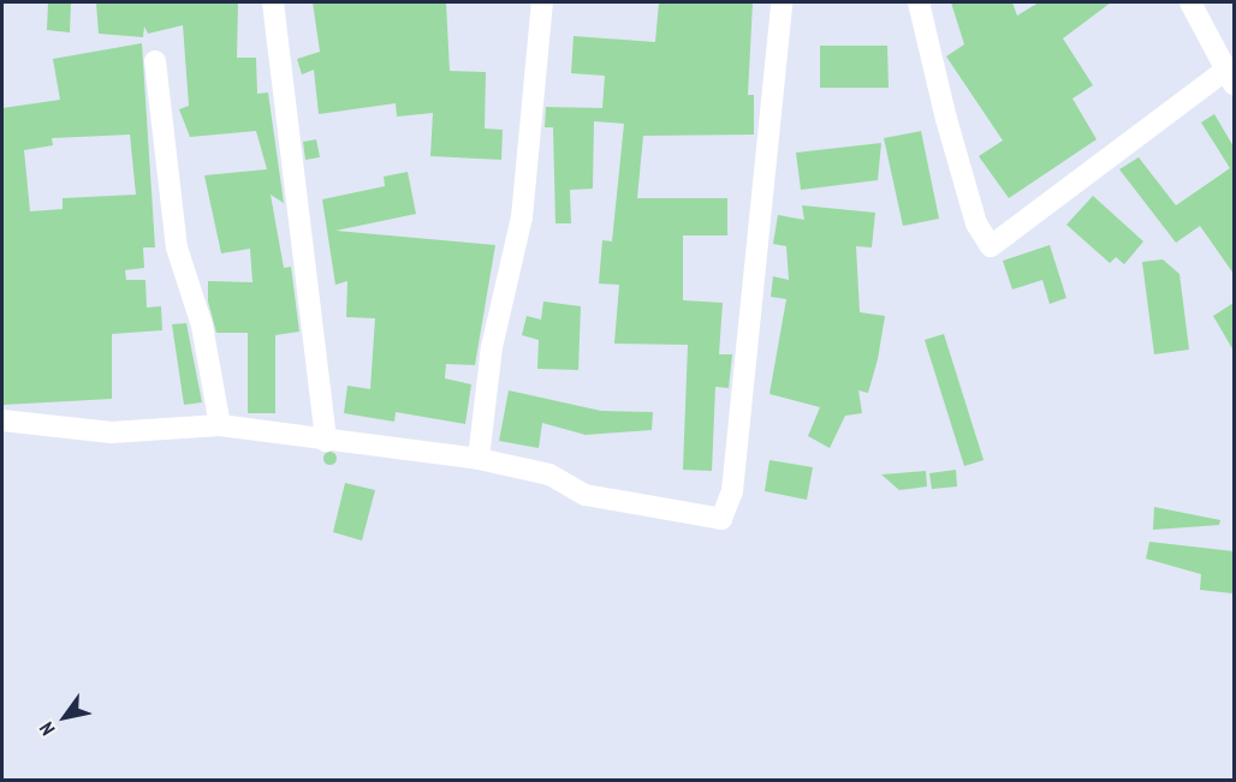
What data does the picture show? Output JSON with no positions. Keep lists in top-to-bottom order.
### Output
{
  "north": "bottom left"
}
